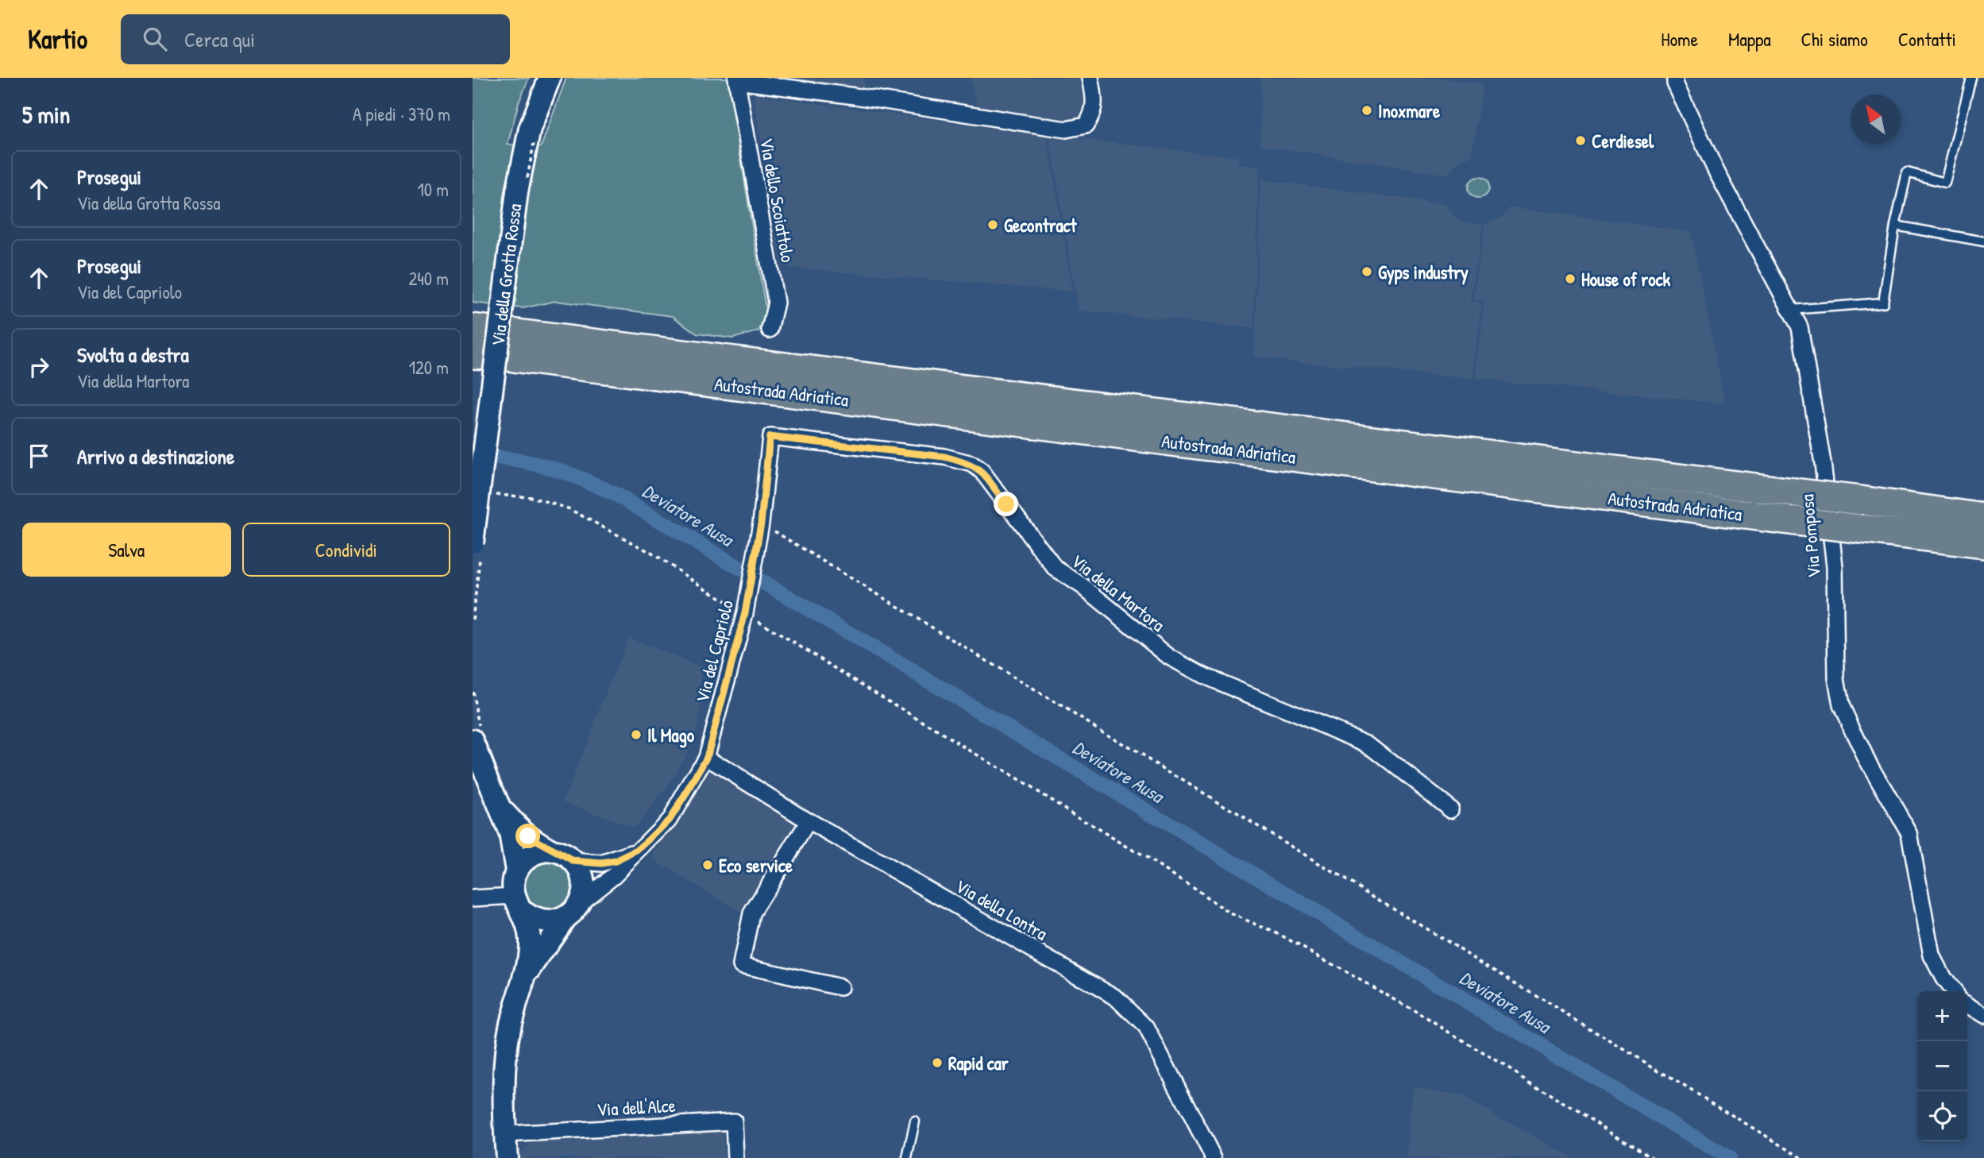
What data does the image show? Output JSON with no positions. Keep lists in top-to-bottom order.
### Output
{
  "streets": {
    "highway": ["Autostrada Adriatica"],
    "street": [
      "Via dello Scoiattolo",
      "Via della Grotta Rossa",
      "Via Pomposa",
      "Via della Martora",
      "Via del Capriolo",
      "Via della Lontra",
      "Via dell'Alce"
    ]
  },
  "crossings": [
    ["Via della Martora", "Via del Capriolo"],
    ["Via del Capriolo", "Via della Lontra"]
  ],
  "water": ["Deviatore Ausa"],
  "places": [
    "Inoxmare",
    "Cerdiesel",
    "Gecontract",
    "Gyps industry",
    "House of rock",
    "Il Mago",
    "Eco service",
    "Rapid car"
  ],
  "north": "top left",
  "page": {
    "header": "Kartio",
    "search": "Cerca qui",
    "nav": [
      "Home",
      "Mappa",
      "Chi siamo",
      "Contatti"
    ],
    "heading": ["5 min", "A piedi · 370 m"],
    "list": [
      ["Prosegui", "Via della Grotta Rossa", "10 m"],
      ["Prosegui", "Via del Capriolo", "240 m"],
      ["Svolta a destra", "Via della Martora", "120 m"],
      "Arrivo a destinazione"
    ],
    "buttons": ["Salva", "Condividi"],
    "map_buttons": ["+", "−"]
  }
}
